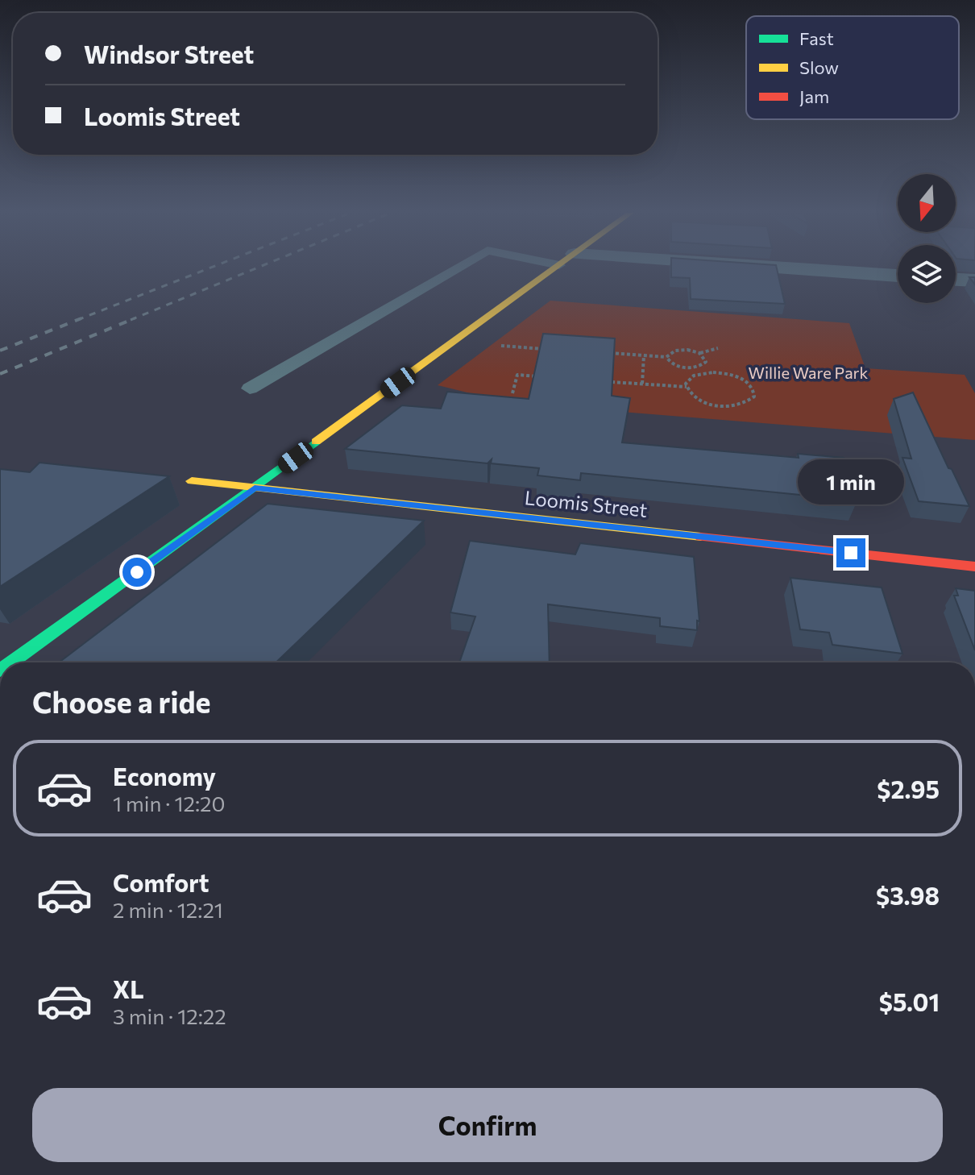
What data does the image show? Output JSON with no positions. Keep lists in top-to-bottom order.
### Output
{
  "streets": {
    "main road": ["Loomis Street"]
  },
  "parks": ["Willie Ware Park"],
  "legend": ["Fast", "Slow", "Jam"],
  "north": "bottom",
  "page": {
    "banner": ["Windsor Street", "Loomis Street"],
    "bubble": "1 min",
    "heading": "Choose a ride",
    "list": [
      {
        "name": "Economy",
        "note": "1 min · 12:20",
        "value": "$2.95"
      },
      {
        "name": "Comfort",
        "note": "2 min · 12:21",
        "value": "$3.98"
      },
      {
        "name": "XL",
        "note": "3 min · 12:22",
        "value": "$5.01"
      }
    ],
    "buttons": "Confirm"
  }
}
